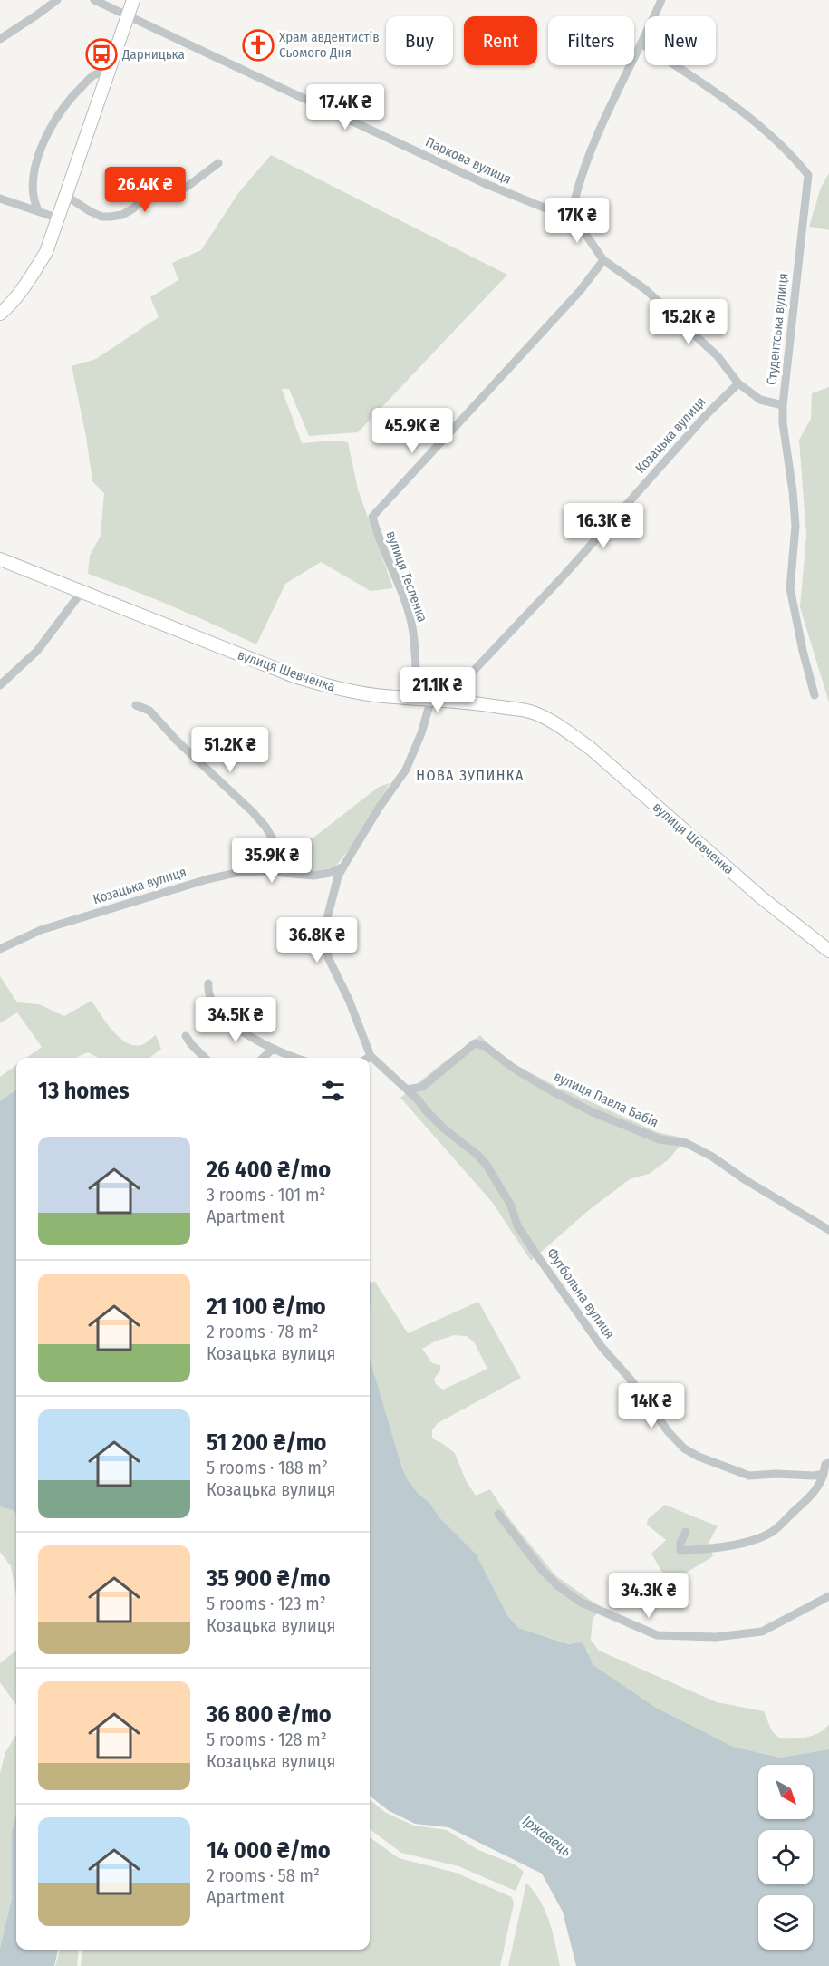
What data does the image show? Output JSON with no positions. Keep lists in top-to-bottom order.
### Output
{
  "streets": {
    "street": [
      "Паркова вулиця",
      "Студентська вулиця",
      "Козацька вулиця",
      "вулиця Тесленка",
      "вулиця Шевченка",
      "вулиця Павла Бабія",
      "Футбольна вулиця"
    ]
  },
  "crossings": [
    ["Козацька вулиця", "вулиця Шевченка"],
    ["вулиця Тесленка", "вулиця Шевченка"],
    ["вулиця Павла Бабія", "Футбольна вулиця"]
  ],
  "districts": ["НОВА ЗУПИНКА"],
  "water": ["Іржавець"],
  "places": {
    "church": ["Храм авдентистів Сьомого Дня"],
    "bus stop": ["Дарницька"]
  },
  "north": "bottom right",
  "page": {
    "chip": [
      "Buy",
      "Rent",
      "Filters",
      "New"
    ],
    "price": [
      "17.4K ₴",
      "26.4K ₴",
      "17K ₴",
      "15.2K ₴",
      "45.9K ₴",
      "16.3K ₴",
      "21.1K ₴",
      "51.2K ₴",
      "35.9K ₴",
      "36.8K ₴",
      "34.5K ₴",
      "14K ₴",
      "34.3K ₴"
    ],
    "heading": "13 homes",
    "list": [
      {
        "name": "26 400 ₴/mo",
        "note": "3 rooms · 101 m² · Apartment"
      },
      {
        "name": "21 100 ₴/mo",
        "note": "2 rooms · 78 m² · Козацька вулиця"
      },
      {
        "name": "51 200 ₴/mo",
        "note": "5 rooms · 188 m² · Козацька вулиця"
      },
      {
        "name": "35 900 ₴/mo",
        "note": "5 rooms · 123 m² · Козацька вулиця"
      },
      {
        "name": "36 800 ₴/mo",
        "note": "5 rooms · 128 m² · Козацька вулиця"
      },
      {
        "name": "14 000 ₴/mo",
        "note": "2 rooms · 58 m² · Apartment"
      }
    ]
  }
}
